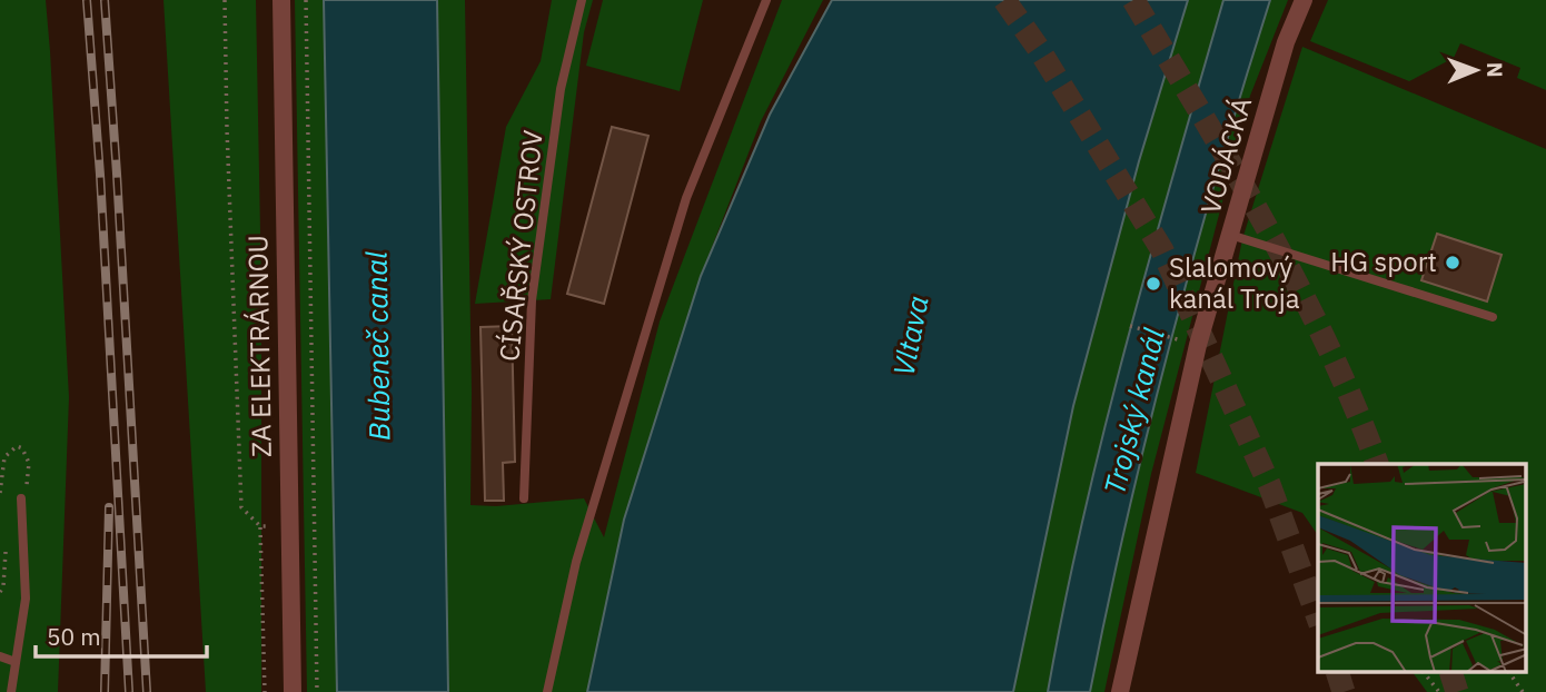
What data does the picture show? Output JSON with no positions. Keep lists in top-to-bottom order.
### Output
{
  "streets": {
    "street": ["VODÁCKÁ", "ZA ELEKTRÁRNOU"],
    "lane": ["CÍSAŘSKÝ OSTROV"]
  },
  "water": ["Vltava", "Bubeneč canal", "Trojský kanál"],
  "places": ["HG sport", "Slalomový kanál Troja"],
  "scale_bar": "50 m",
  "north": "right"
}
